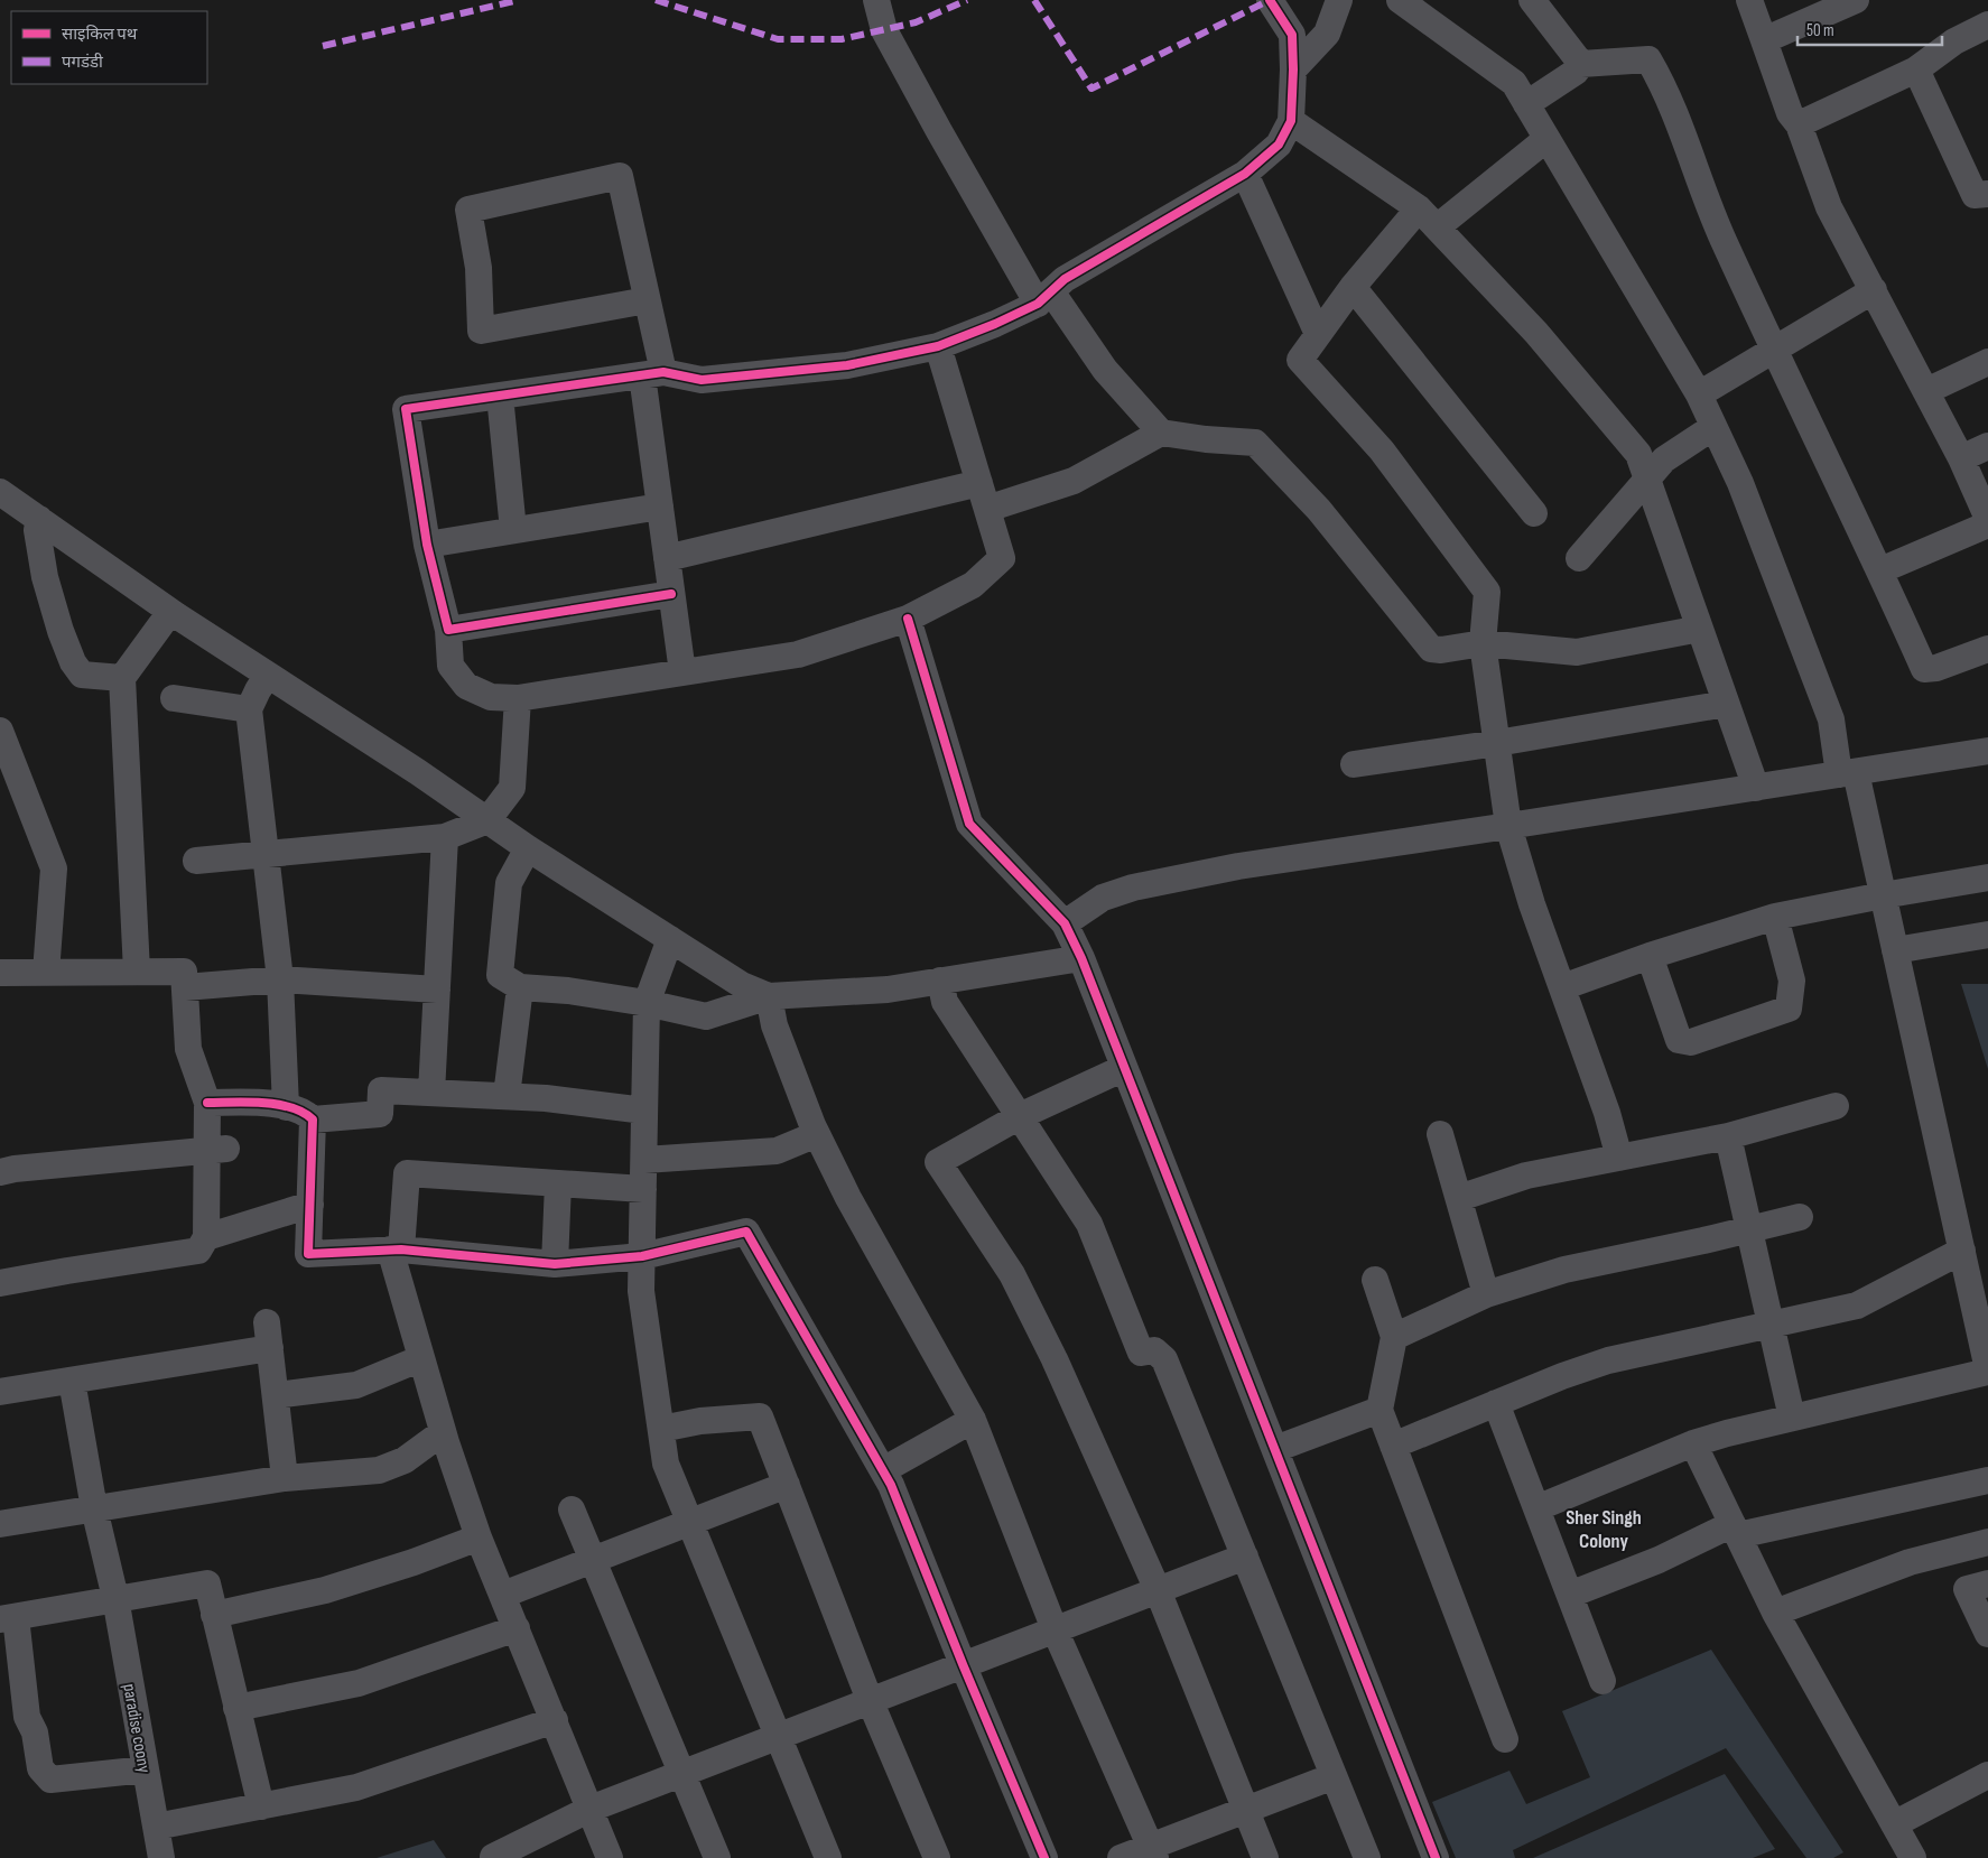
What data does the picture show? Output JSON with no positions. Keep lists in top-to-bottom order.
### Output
{
  "streets": {
    "street": ["paradise coony"]
  },
  "districts": ["Sher Singh Colony"],
  "legend": ["साइकिल पथ", "पगडंडी"],
  "scale_bar": "50 m"
}
